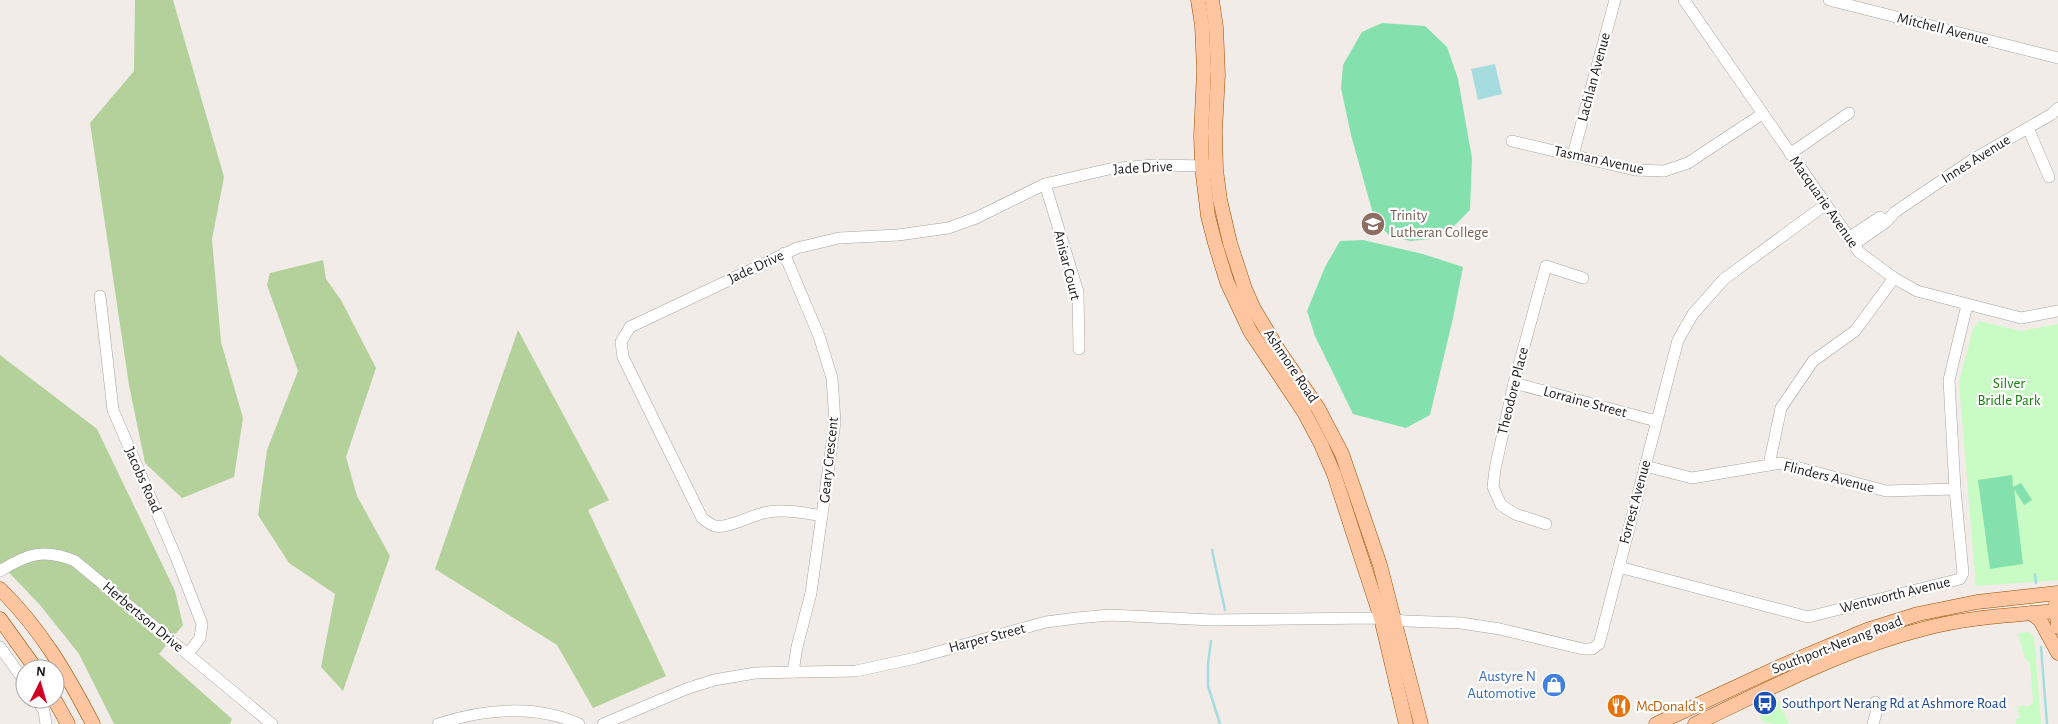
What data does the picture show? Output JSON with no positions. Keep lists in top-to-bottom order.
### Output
{
  "streets": {
    "main road": ["Ashmore Road", "Southport-Nerang Road"],
    "street": [
      "Mitchell Avenue",
      "Lachlan Avenue",
      "Innes Avenue",
      "Tasman Avenue",
      "Jade Drive",
      "Macquarie Avenue",
      "Anisar Court",
      "Theodore Place",
      "Lorraine Street",
      "Geary Crescent",
      "Flinders Avenue",
      "Jacobs Road",
      "Forrest Avenue",
      "Wentworth Avenue",
      "Herbertson Drive",
      "Harper Street"
    ]
  },
  "crossings": [
    ["Lachlan Avenue", "Tasman Avenue"],
    ["Innes Avenue", "Macquarie Avenue"],
    ["Tasman Avenue", "Macquarie Avenue"],
    ["Jade Drive", "Anisar Court"],
    ["Jade Drive", "Ashmore Road"],
    ["Jade Drive", "Geary Crescent"],
    ["Macquarie Avenue", "Forrest Avenue"],
    ["Macquarie Avenue", "Wentworth Avenue"],
    ["Ashmore Road", "Forrest Avenue"],
    ["Ashmore Road", "Harper Street"],
    ["Theodore Place", "Lorraine Street"],
    ["Lorraine Street", "Forrest Avenue"],
    ["Geary Crescent", "Harper Street"],
    ["Flinders Avenue", "Forrest Avenue"],
    ["Flinders Avenue", "Wentworth Avenue"],
    ["Jacobs Road", "Herbertson Drive"],
    ["Forrest Avenue", "Wentworth Avenue"],
    ["Forrest Avenue", "Harper Street"]
  ],
  "parks": ["Silver Bridle Park"],
  "places": {
    "school or university": ["Trinity Lutheran College"],
    "shop": ["Austyre N Automotive"],
    "bus stop": ["Southport Nerang Rd at Ashmore Road"],
    "restaurant": ["McDonald's"]
  },
  "north": "top"
}
